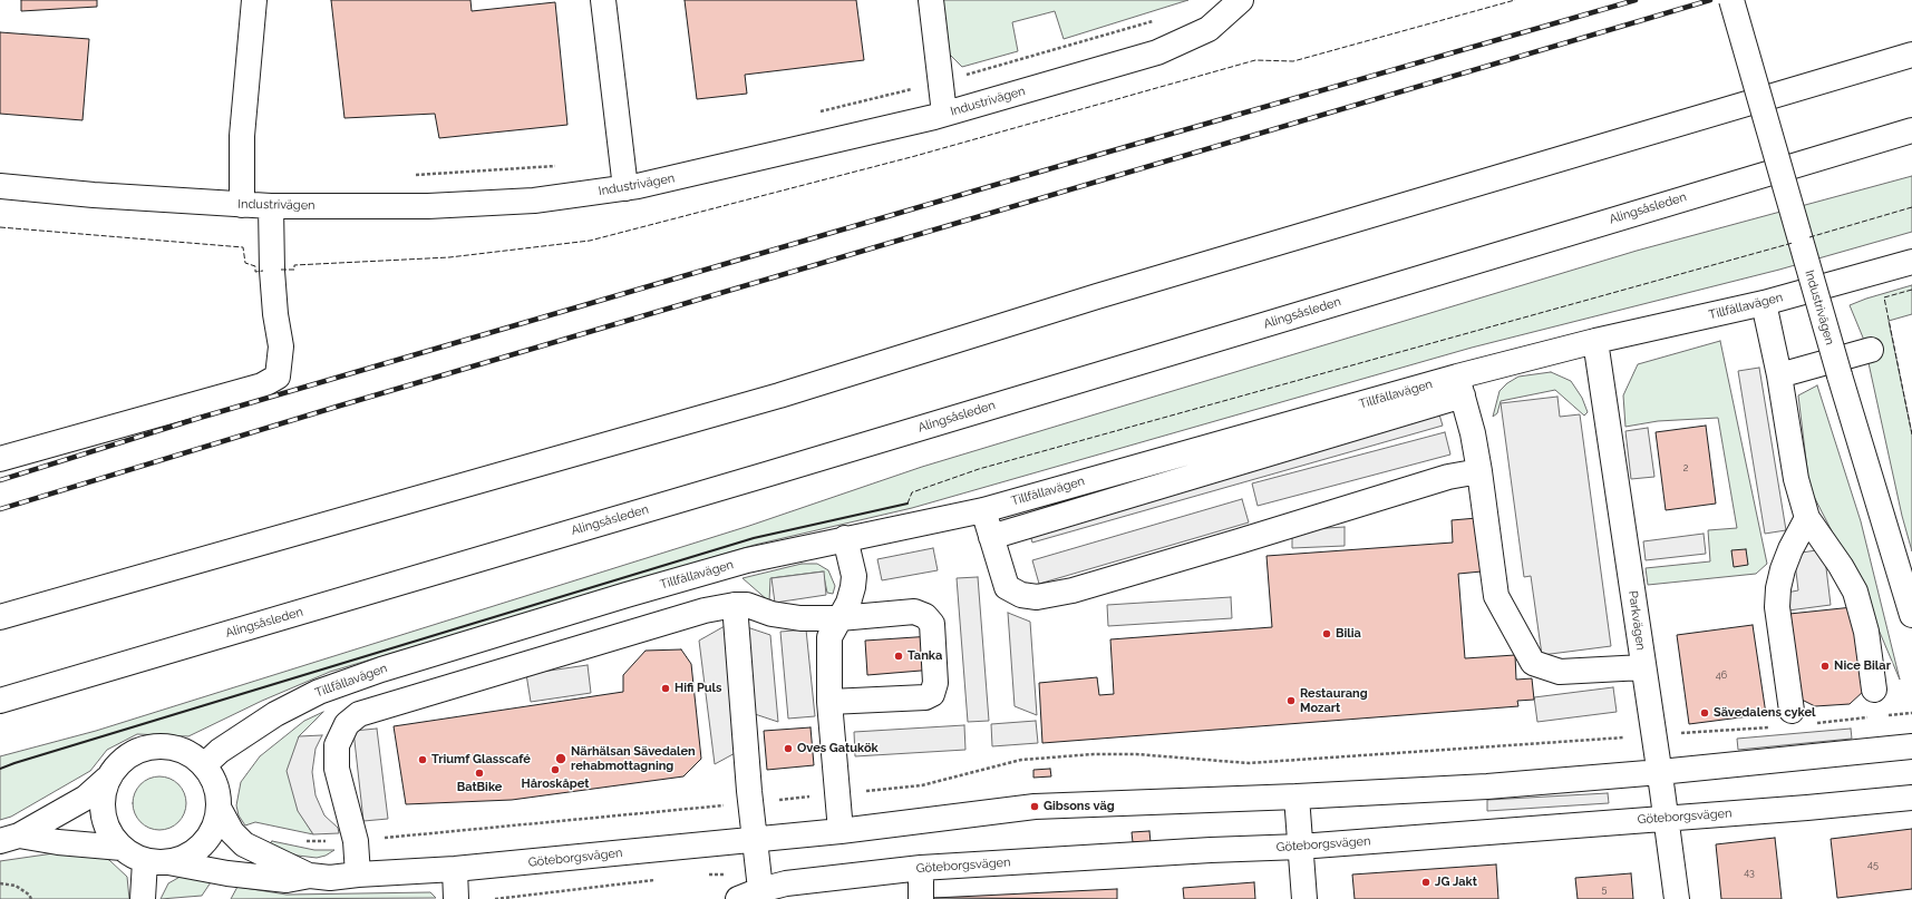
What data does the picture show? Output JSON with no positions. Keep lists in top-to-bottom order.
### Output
{
  "streets": {
    "main road": [
      "Industrivägen",
      "Alingsåsleden",
      "Tillfällavägen",
      "Parkvägen",
      "Göteborgsvägen"
    ]
  },
  "crossings": [
    ["Tillfällavägen", "Parkvägen"],
    ["Tillfällavägen", "Göteborgsvägen"],
    ["Parkvägen", "Göteborgsvägen"]
  ],
  "places": [
    "Bilia",
    "Tanka",
    "Nice Bilar",
    "Hifi Puls",
    "Restaurang Mozart",
    "Sävedalens cykel",
    "Oves Gatukök",
    "Närhälsan Sävedalen rehabmottagning",
    "Triumf Glasscafé",
    "Håroskåpet",
    "BatBike",
    "Gibsons väg",
    "JG Jakt"
  ],
  "house_numbers": [
    "2",
    "46",
    "45",
    "43",
    "5"
  ]
}
